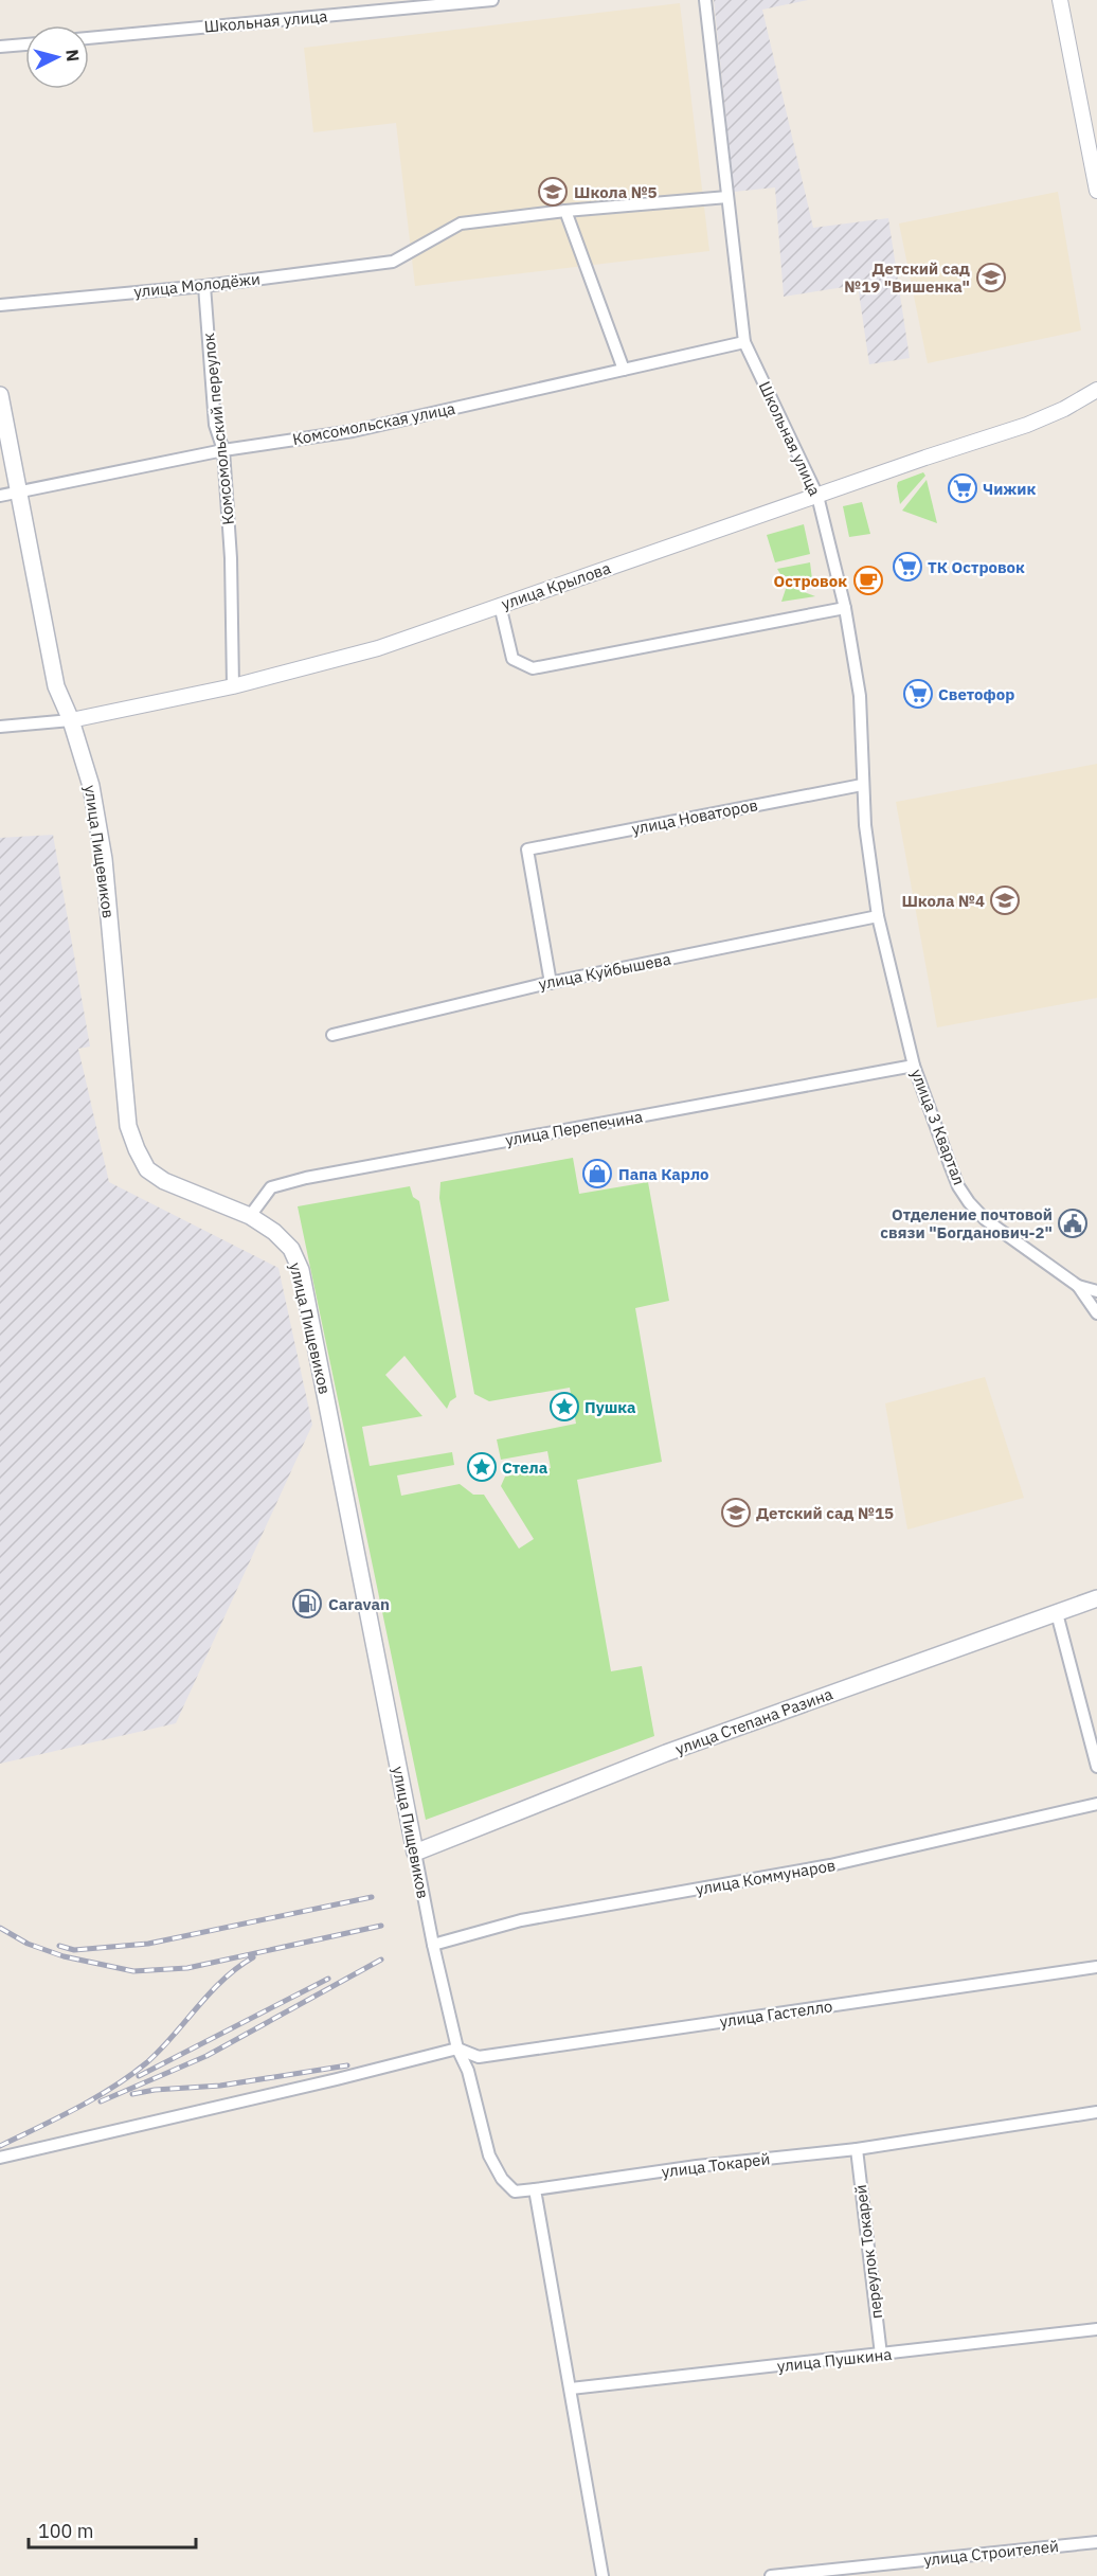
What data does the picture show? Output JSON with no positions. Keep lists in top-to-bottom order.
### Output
{
  "streets": {
    "main road": ["улица Пищевиков", "улица Степана Разина"],
    "street": [
      "Школьная улица",
      "улица Молодёжи",
      "Комсомольская улица",
      "Комсомольский переулок",
      "улица Крылова",
      "улица Новаторов",
      "улица Куйбышева",
      "улица 3 Квартал",
      "улица Перепечина",
      "улица Коммунаров",
      "улица Гастелло",
      "улица Токарей",
      "переулок Токарей",
      "улица Пушкина",
      "улица Строителей"
    ]
  },
  "crossings": [
    ["Школьная улица", "Комсомольская улица"],
    ["Школьная улица", "улица Крылова"],
    ["Школьная улица", "улица Новаторов"],
    ["Школьная улица", "улица Куйбышева"],
    ["Школьная улица", "улица 3 Квартал"],
    ["улица Молодёжи", "Комсомольский переулок"],
    ["Комсомольская улица", "Комсомольский переулок"],
    ["Комсомольская улица", "улица Пищевиков"],
    ["Комсомольский переулок", "улица Крылова"],
    ["улица Крылова", "улица Пищевиков"],
    ["улица Новаторов", "улица Куйбышева"],
    ["улица Пищевиков", "улица Перепечина"],
    ["улица Пищевиков", "улица Степана Разина"],
    ["улица Пищевиков", "улица Коммунаров"],
    ["улица Пищевиков", "улица Гастелло"],
    ["улица Пищевиков", "улица Токарей"],
    ["улица Куйбышева", "улица 3 Квартал"],
    ["улица 3 Квартал", "улица Перепечина"],
    ["улица Токарей", "переулок Токарей"],
    ["переулок Токарей", "улица Пушкина"]
  ],
  "places": {
    "school or university": [
      "Школа №5",
      "Детский сад №19 \"Вишенка\"",
      "Школа №4",
      "Детский сад №15"
    ],
    "supermarket": ["Чижик", "ТК Островок", "Светофор"],
    "cafe": ["Островок"],
    "shop": ["Папа Карло"],
    "public building": ["Отделение почтовой связи \"Богданович-2\""],
    "place": ["Пушка", "Стела"],
    "fuel station": ["Caravan"]
  },
  "scale_bar": "100 m",
  "north": "right"
}
